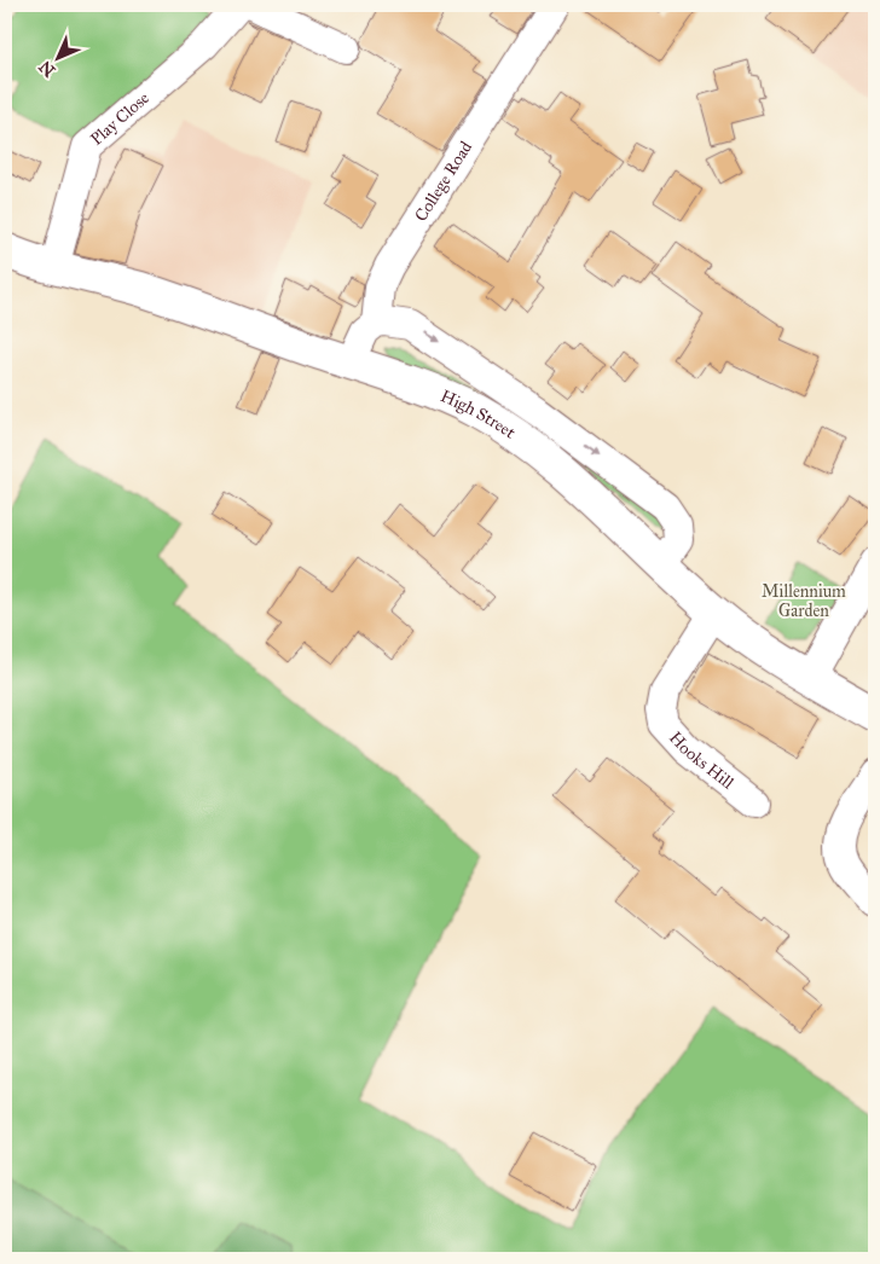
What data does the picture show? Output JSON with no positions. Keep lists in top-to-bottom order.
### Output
{
  "streets": {
    "street": [
      "Play Close",
      "College Road",
      "High Street",
      "Hooks Hill"
    ]
  },
  "crossings": [
    ["Play Close", "High Street"],
    ["High Street", "Hooks Hill"]
  ],
  "parks": ["Millennium Garden"],
  "north": "bottom left"
}
